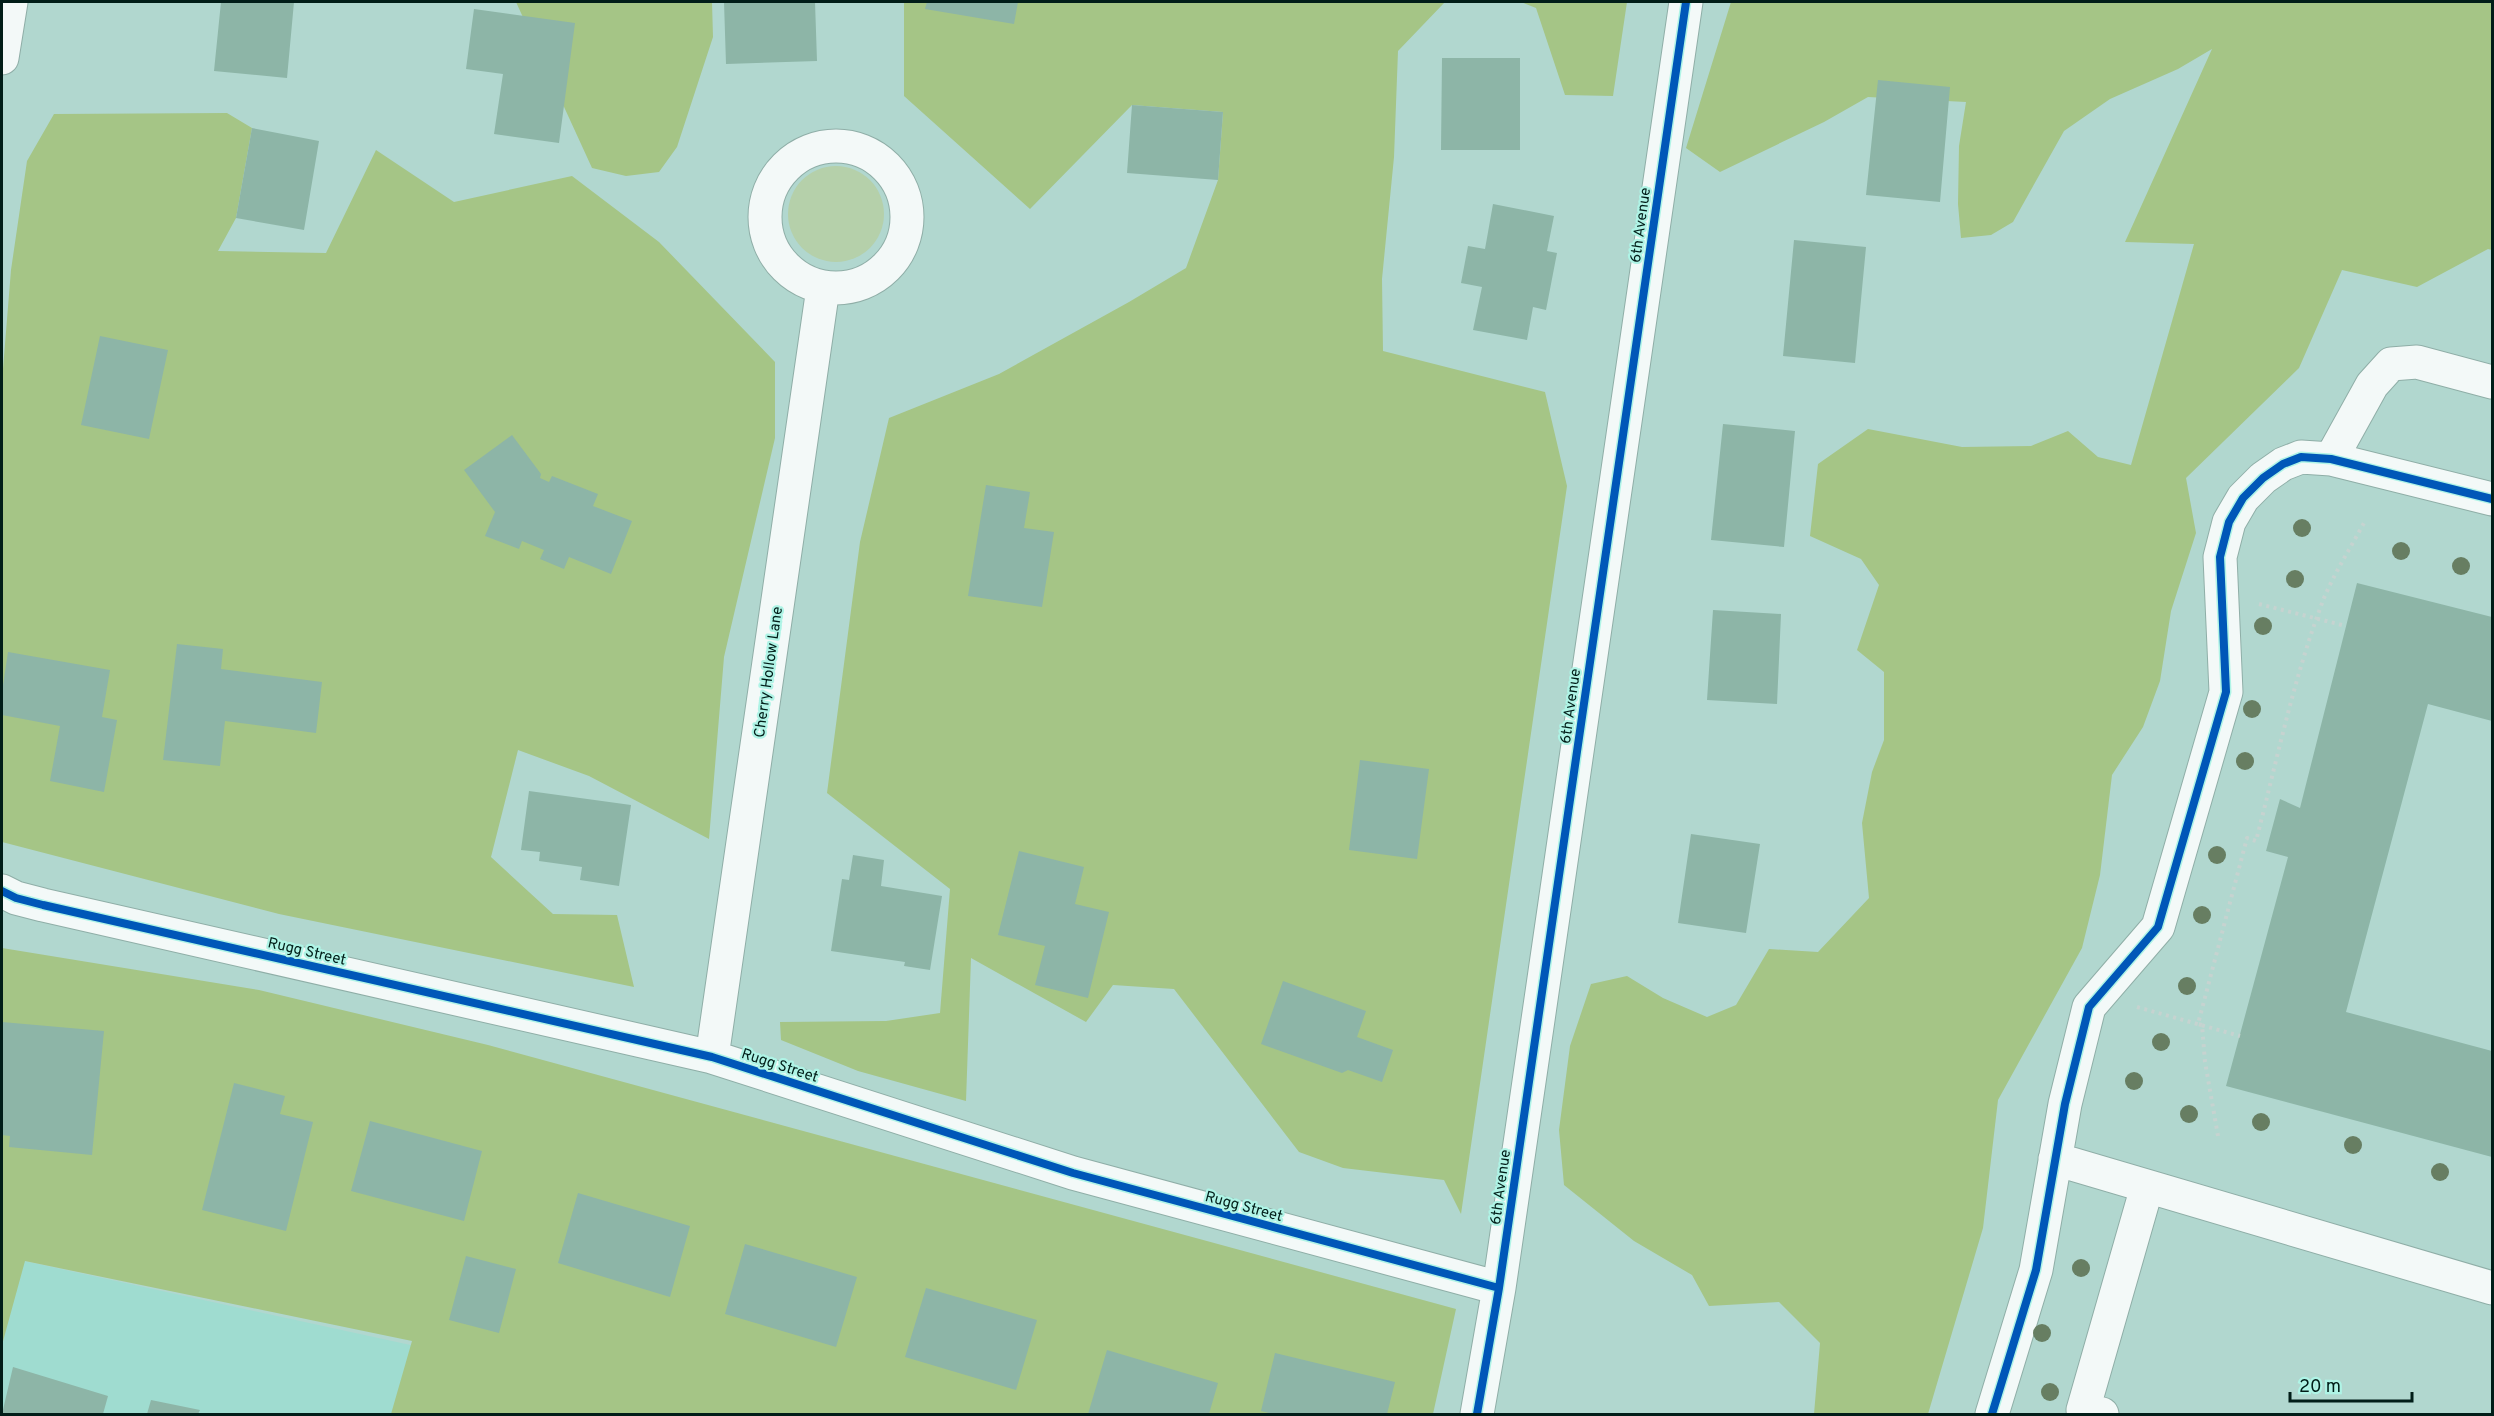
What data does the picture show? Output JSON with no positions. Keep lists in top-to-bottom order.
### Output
{
  "streets": {
    "street": ["6th Avenue", "Cherry Hollow Lane", "Rugg Street"]
  },
  "crossings": [
    ["6th Avenue", "Rugg Street"],
    ["Cherry Hollow Lane", "Rugg Street"]
  ],
  "scale_bar": "20 m"
}
